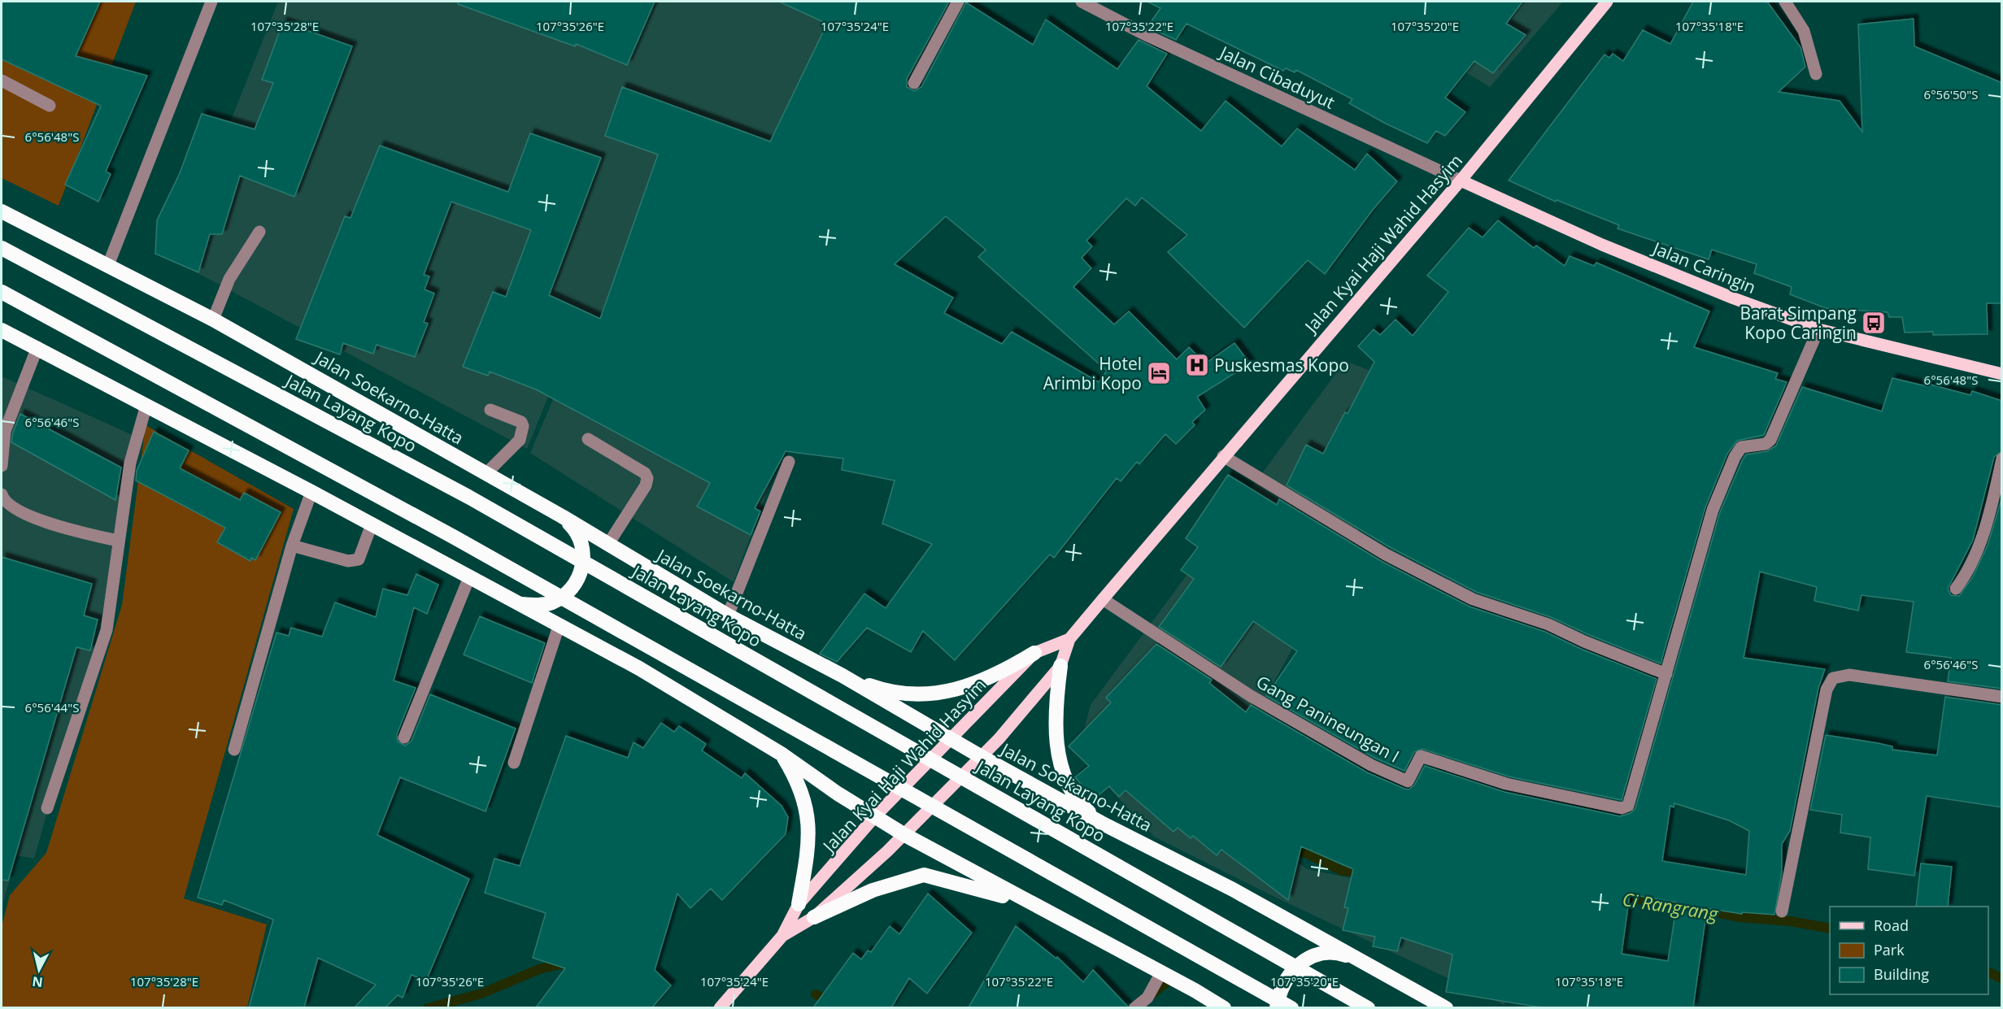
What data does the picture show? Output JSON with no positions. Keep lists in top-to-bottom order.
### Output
{
  "streets": {
    "highway": ["Jalan Soekarno-Hatta", "Jalan Layang Kopo"],
    "main road": ["Jalan Kyai Haji Wahid Hasyim", "Jalan Caringin"],
    "street": ["Jalan Cibaduyut", "Gang Panineungan I"]
  },
  "crossings": [
    ["Jalan Cibaduyut", "Jalan Kyai Haji Wahid Hasyim"],
    ["Jalan Cibaduyut", "Jalan Caringin"],
    ["Jalan Kyai Haji Wahid Hasyim", "Jalan Caringin"],
    ["Jalan Kyai Haji Wahid Hasyim", "Jalan Soekarno-Hatta"],
    ["Jalan Kyai Haji Wahid Hasyim", "Gang Panineungan I"]
  ],
  "water": ["Ci Rangrang"],
  "places": {
    "bus stop": ["Barat Simpang Kopo Caringin"],
    "hospital": ["Puskesmas Kopo"],
    "hotel": ["Hotel Arimbi Kopo"]
  },
  "legend": ["Road", "Park", "Building"],
  "north": "bottom",
  "coordinates": [
    "107°35'28\"E",
    "107°35'26\"E",
    "107°35'24\"E",
    "107°35'22\"E",
    "107°35'20\"E",
    "107°35'18\"E",
    "6°56'50\"S",
    "6°56'48\"S",
    "6°56'46\"S",
    "6°56'44\"S"
  ]
}
